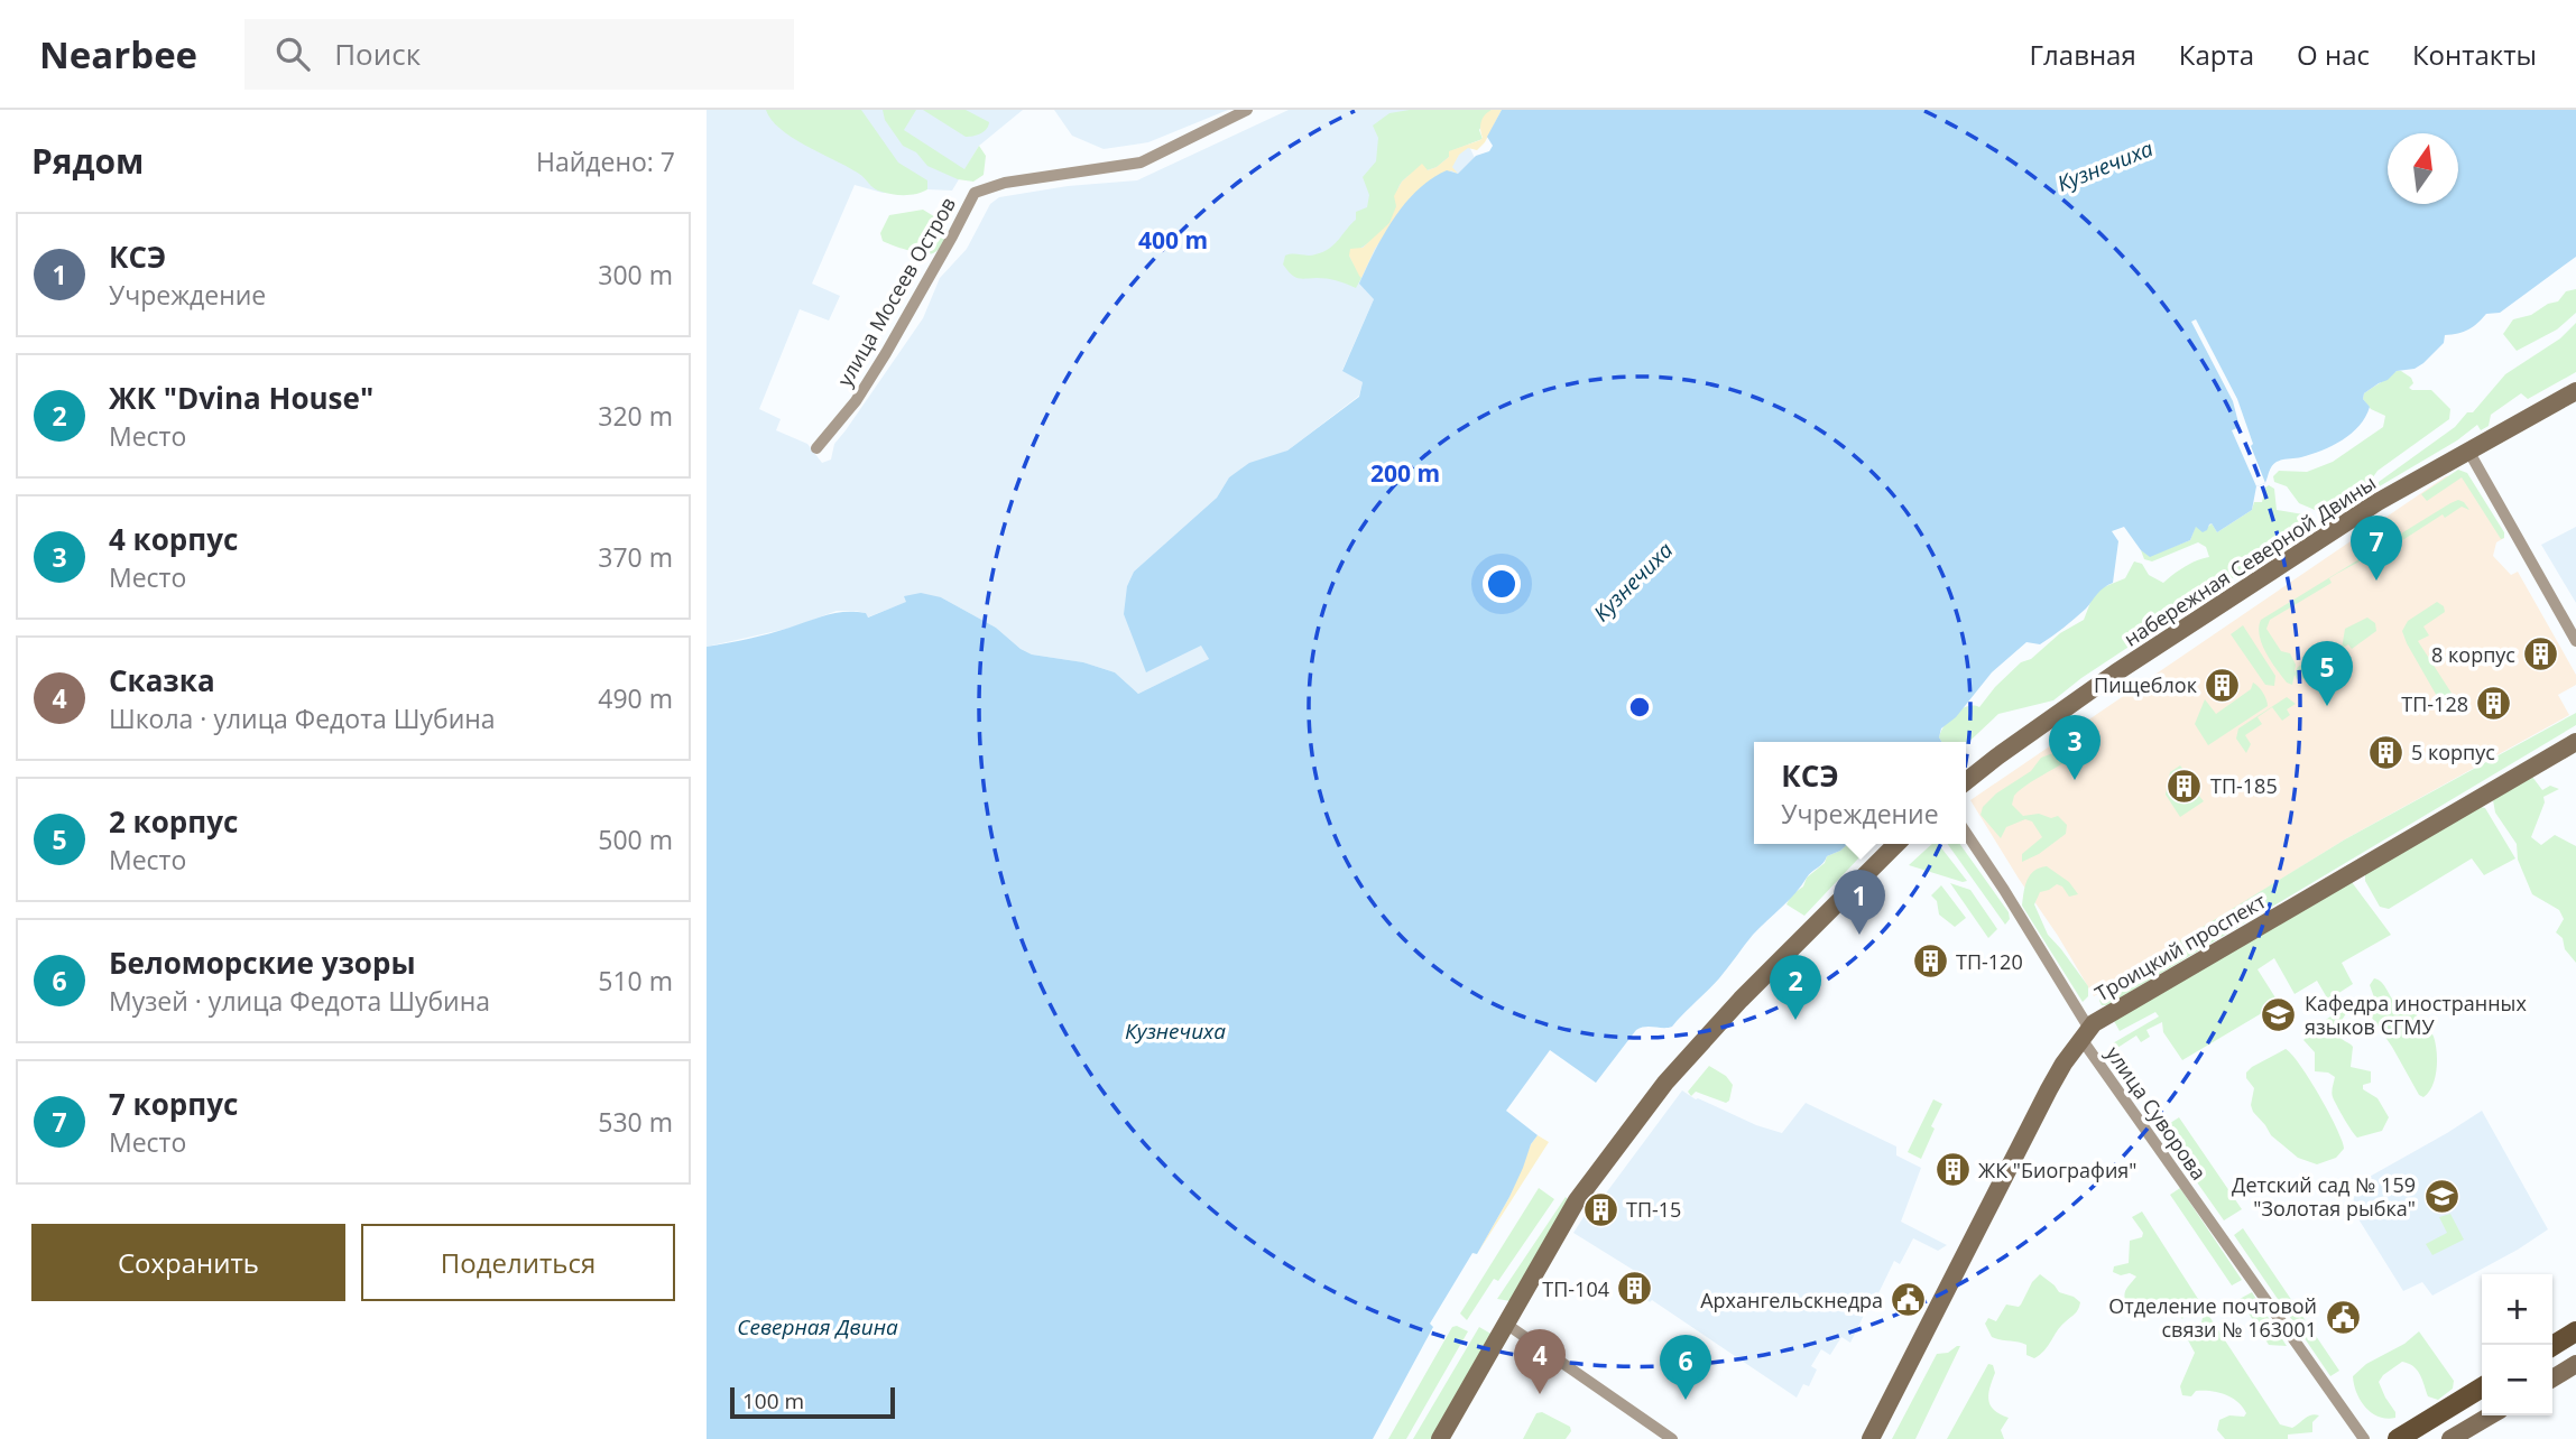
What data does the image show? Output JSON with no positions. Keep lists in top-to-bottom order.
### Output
{
  "streets": {
    "street": [
      "улица Мосеев Остров",
      "набережная Северной Двины",
      "Троицкий проспект",
      "улица Суворова"
    ]
  },
  "crossings": [
    ["Троицкий проспект", "улица Суворова"]
  ],
  "water": ["Кузнечиха", "Северная Двина"],
  "places": {
    "building": [
      "8 корпус",
      "Пищеблок",
      "ТП-128",
      "5 корпус",
      "ТП-185",
      "ТП-120",
      "ЖК \"Биография\"",
      "ТП-15",
      "ТП-104"
    ],
    "school or university": ["Кафедра иностранных языков СГМУ", "Детский сад № 159 \"Золотая рыбка\""],
    "public building": ["Архангельскнедра", "Отделение почтовой связи № 163001"]
  },
  "scale_bar": "100 m",
  "north": "top",
  "page": {
    "header": "Nearbee",
    "search": "Поиск",
    "nav": [
      "Главная",
      "Карта",
      "О нас",
      "Контакты"
    ],
    "heading": ["Рядом", "Найдено: 7"],
    "list": [
      {
        "mark": "1",
        "name": "КСЭ",
        "note": "Учреждение",
        "value": "300 m"
      },
      {
        "mark": "2",
        "name": "ЖК \"Dvina House\"",
        "note": "Место",
        "value": "320 m"
      },
      {
        "mark": "3",
        "name": "4 корпус",
        "note": "Место",
        "value": "370 m"
      },
      {
        "mark": "4",
        "name": "Сказка",
        "note": "Школа · улица Федота Шубина",
        "value": "490 m"
      },
      {
        "mark": "5",
        "name": "2 корпус",
        "note": "Место",
        "value": "500 m"
      },
      {
        "mark": "6",
        "name": "Беломорские узоры",
        "note": "Музей · улица Федота Шубина",
        "value": "510 m"
      },
      {
        "mark": "7",
        "name": "7 корпус",
        "note": "Место",
        "value": "530 m"
      }
    ],
    "pins": [
      "7",
      "5",
      "3",
      "1",
      "2",
      "4",
      "6"
    ],
    "popup": ["КСЭ", "Учреждение"],
    "buttons": ["Сохранить", "Поделиться"],
    "map_buttons": ["+", "−"],
    "scale": "100 m"
  },
  "rings": ["400 m", "200 m"]
}
